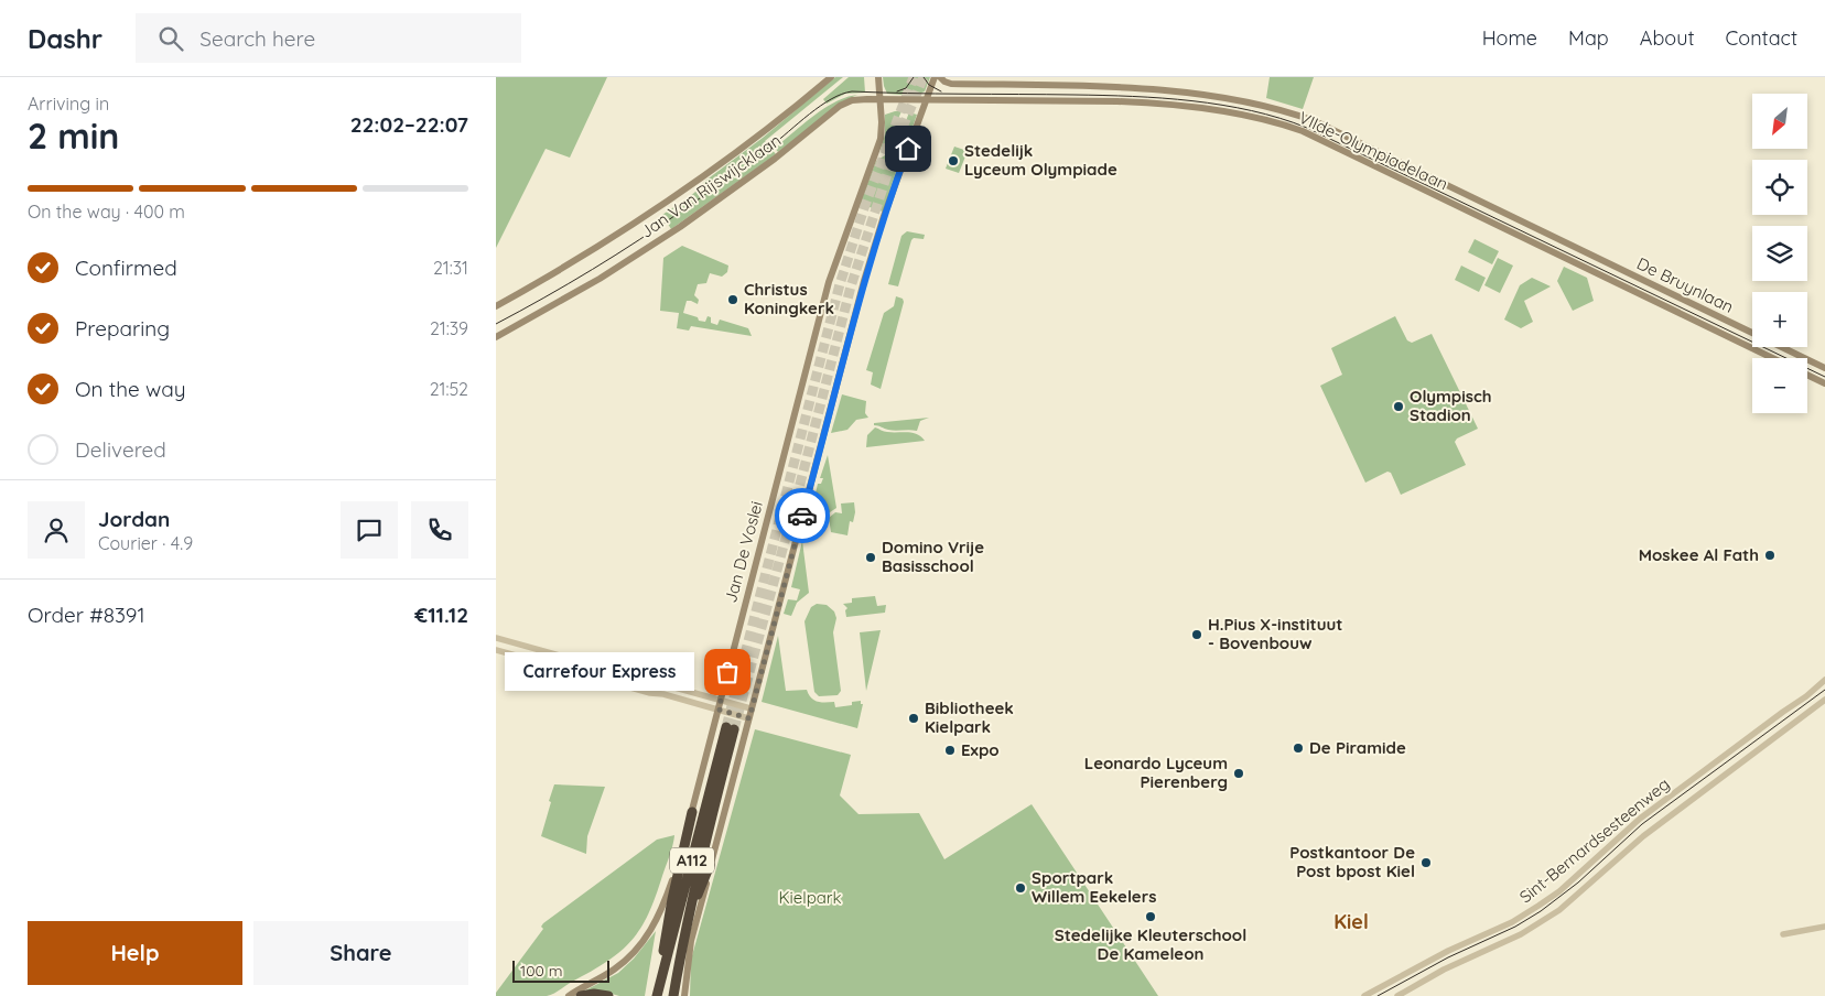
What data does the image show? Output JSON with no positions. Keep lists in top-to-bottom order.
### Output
{
  "streets": {
    "highway": ["A112"],
    "main road": [
      "VIIde-Olympiadelaan",
      "Jan Van Rijswijcklaan",
      "De Bruynlaan",
      "Jan De Voslei"
    ],
    "street": ["Sint-Bernardsesteenweg"]
  },
  "crossings": [
    ["VIIde-Olympiadelaan", "Jan Van Rijswijcklaan"],
    ["VIIde-Olympiadelaan", "De Bruynlaan"],
    ["Jan Van Rijswijcklaan", "Jan De Voslei"]
  ],
  "districts": ["Kiel"],
  "parks": ["Kielpark"],
  "places": [
    "Stedelijk Lyceum Olympiade",
    "Christus Koningkerk",
    "Olympisch Stadion",
    "Moskee Al Fath",
    "Domino Vrije Basisschool",
    "H.Pius X-instituut - Bovenbouw",
    "Carrefour Express",
    "Bibliotheek Kielpark",
    "De Piramide",
    "Expo",
    "Leonardo Lyceum Pierenberg",
    "Postkantoor De Post bpost Kiel",
    "Sportpark Willem Eekelers",
    "Stedelijke Kleuterschool De Kameleon"
  ],
  "scale_bar": "100 m",
  "north": "bottom left",
  "page": {
    "header": "Dashr",
    "search": "Search here",
    "nav": [
      "Home",
      "Map",
      "About",
      "Contact"
    ],
    "heading": ["2 min", "Arriving in", "22:02–22:07"],
    "panel": [
      "Jordan",
      "Courier · 4.9",
      "Order #8391",
      "€11.12"
    ],
    "map_buttons": ["+", "−"],
    "bar": "On the way · 400 m",
    "list": [
      ["Confirmed", "21:31"],
      ["Preparing", "21:39"],
      ["On the way", "21:52"],
      "Delivered"
    ],
    "bubble": "Carrefour Express",
    "buttons": ["Help", "Share"],
    "scale": "100 m"
  }
}
